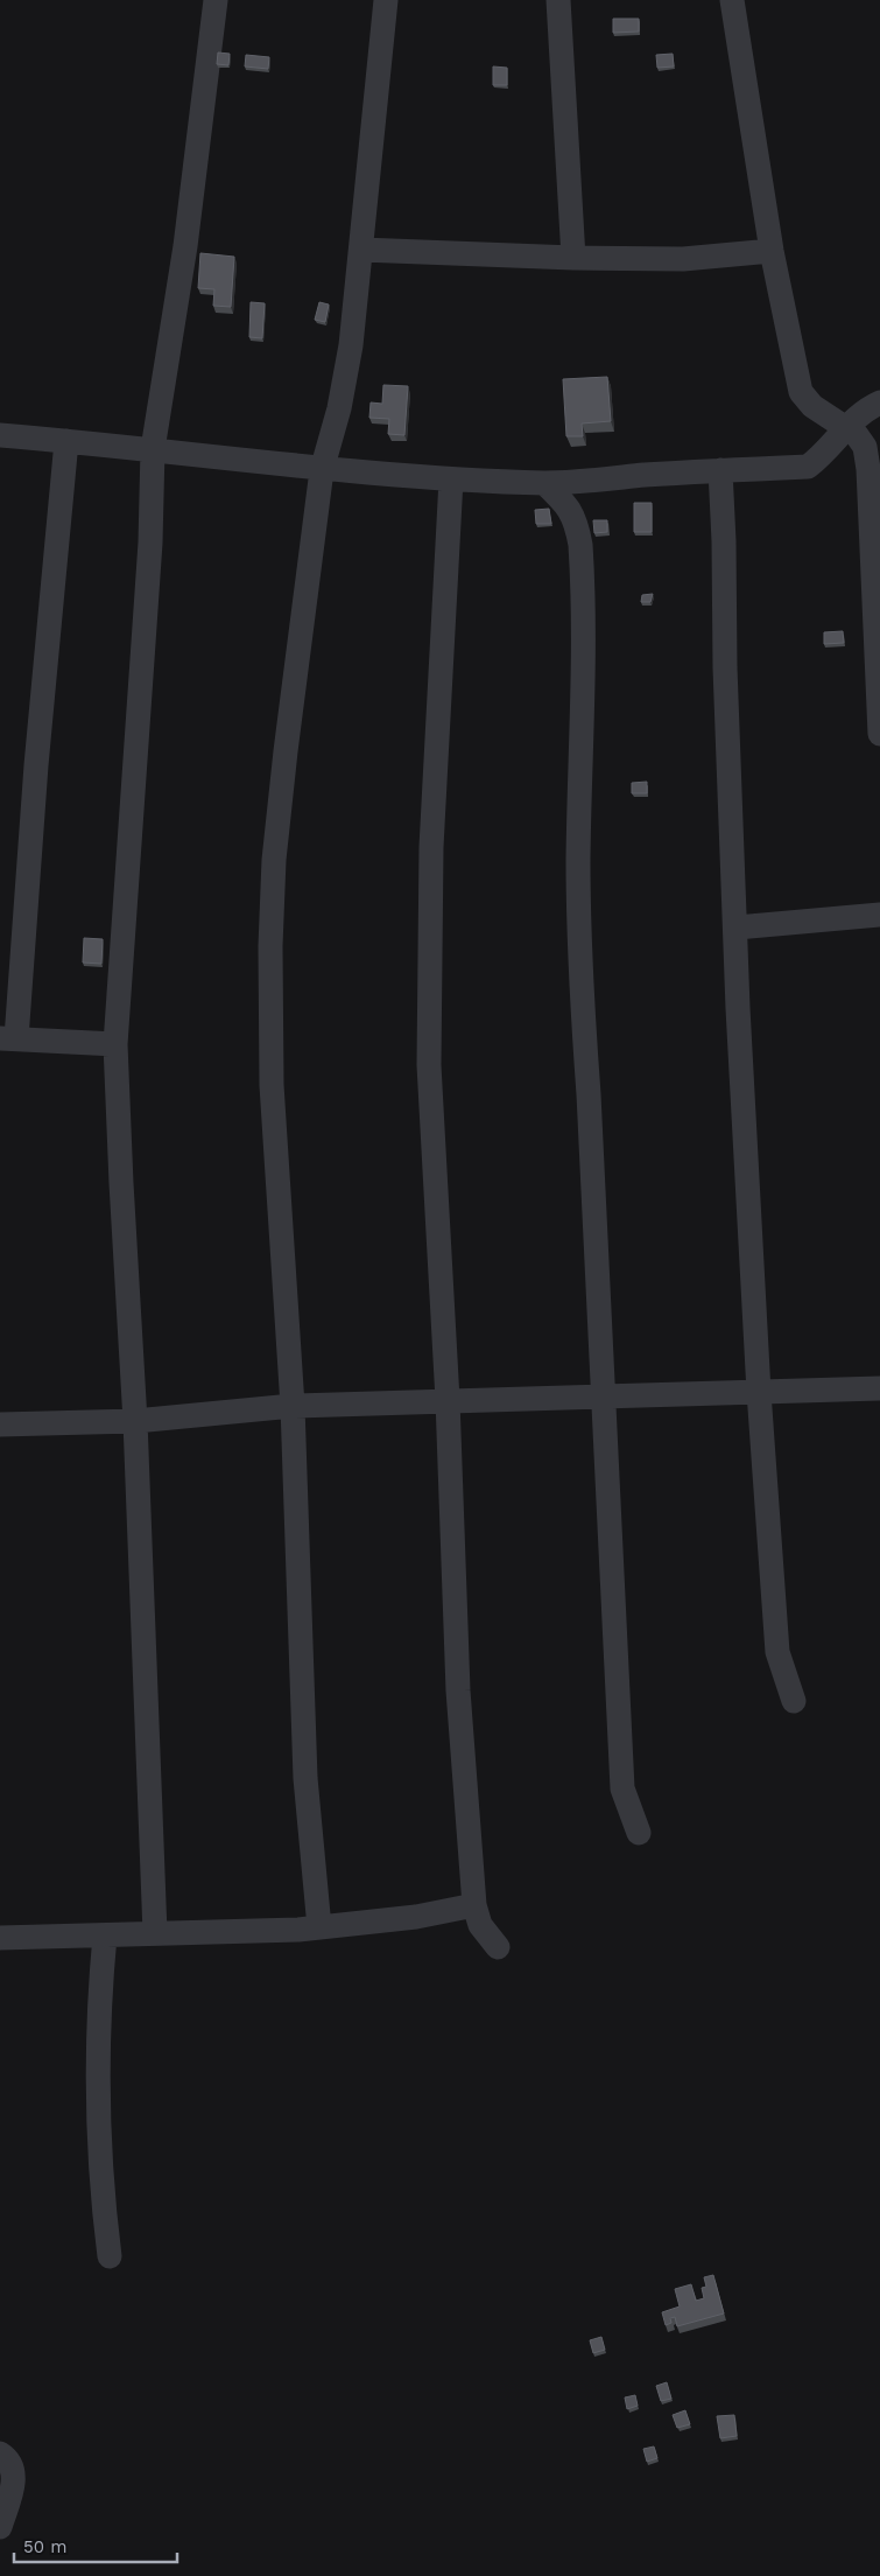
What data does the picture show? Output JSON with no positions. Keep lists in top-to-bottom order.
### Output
{
  "scale_bar": "50 m"
}
